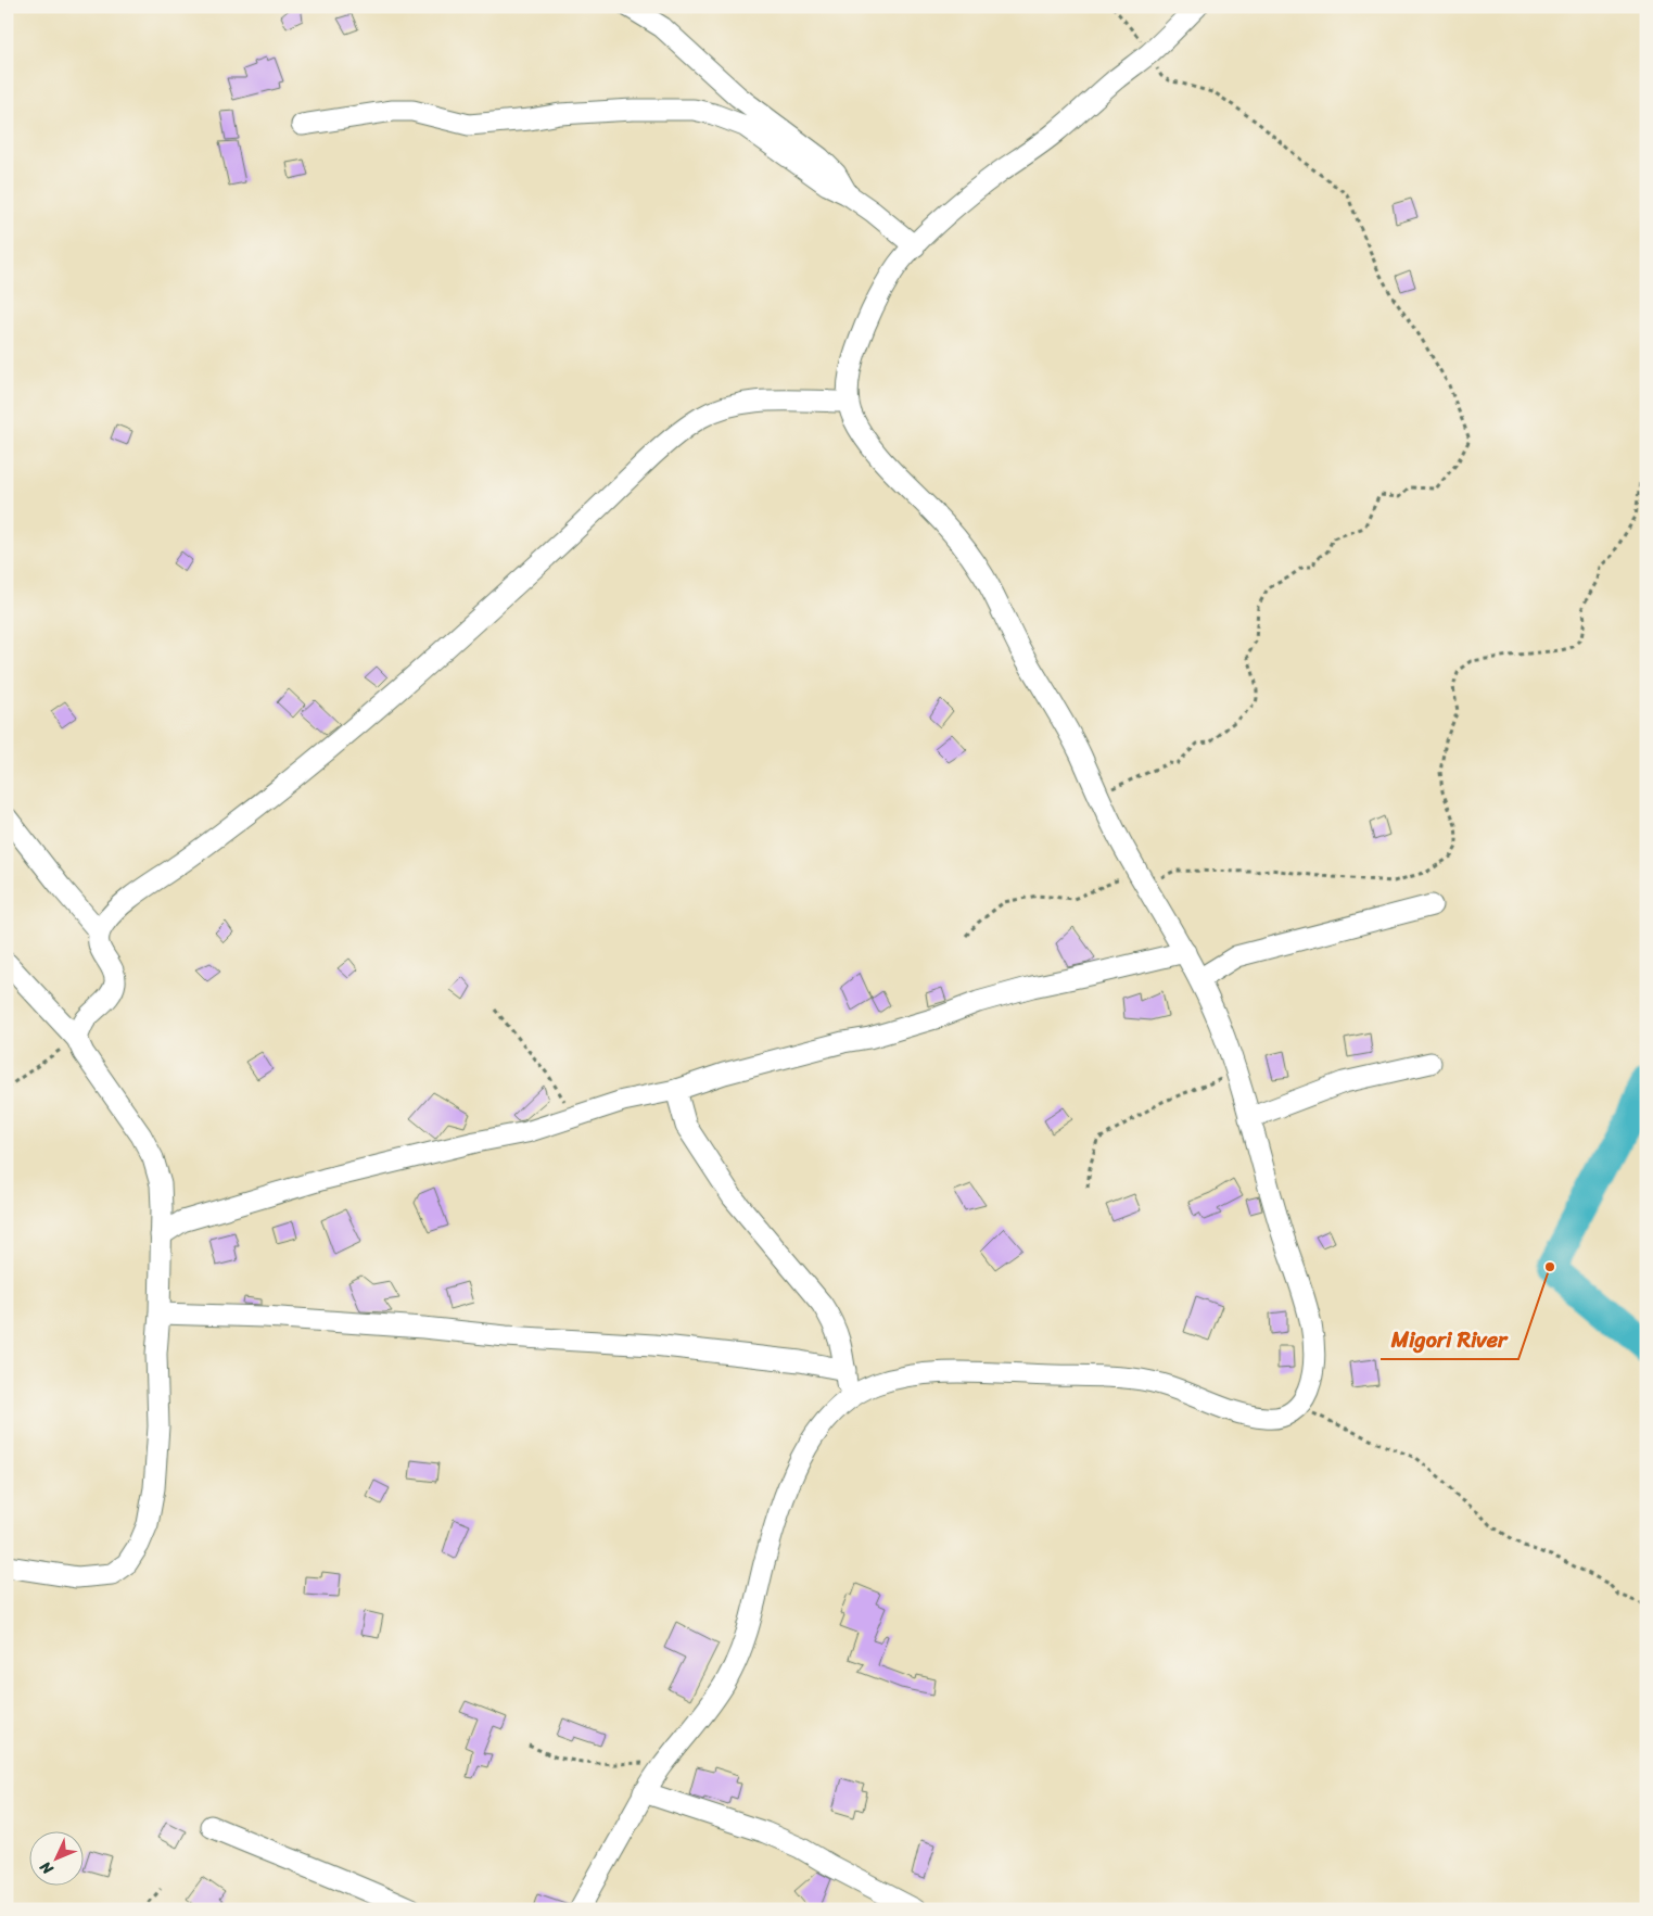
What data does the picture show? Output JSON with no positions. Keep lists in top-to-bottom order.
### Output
{
  "places": ["Migori River"],
  "north": "bottom left"
}
